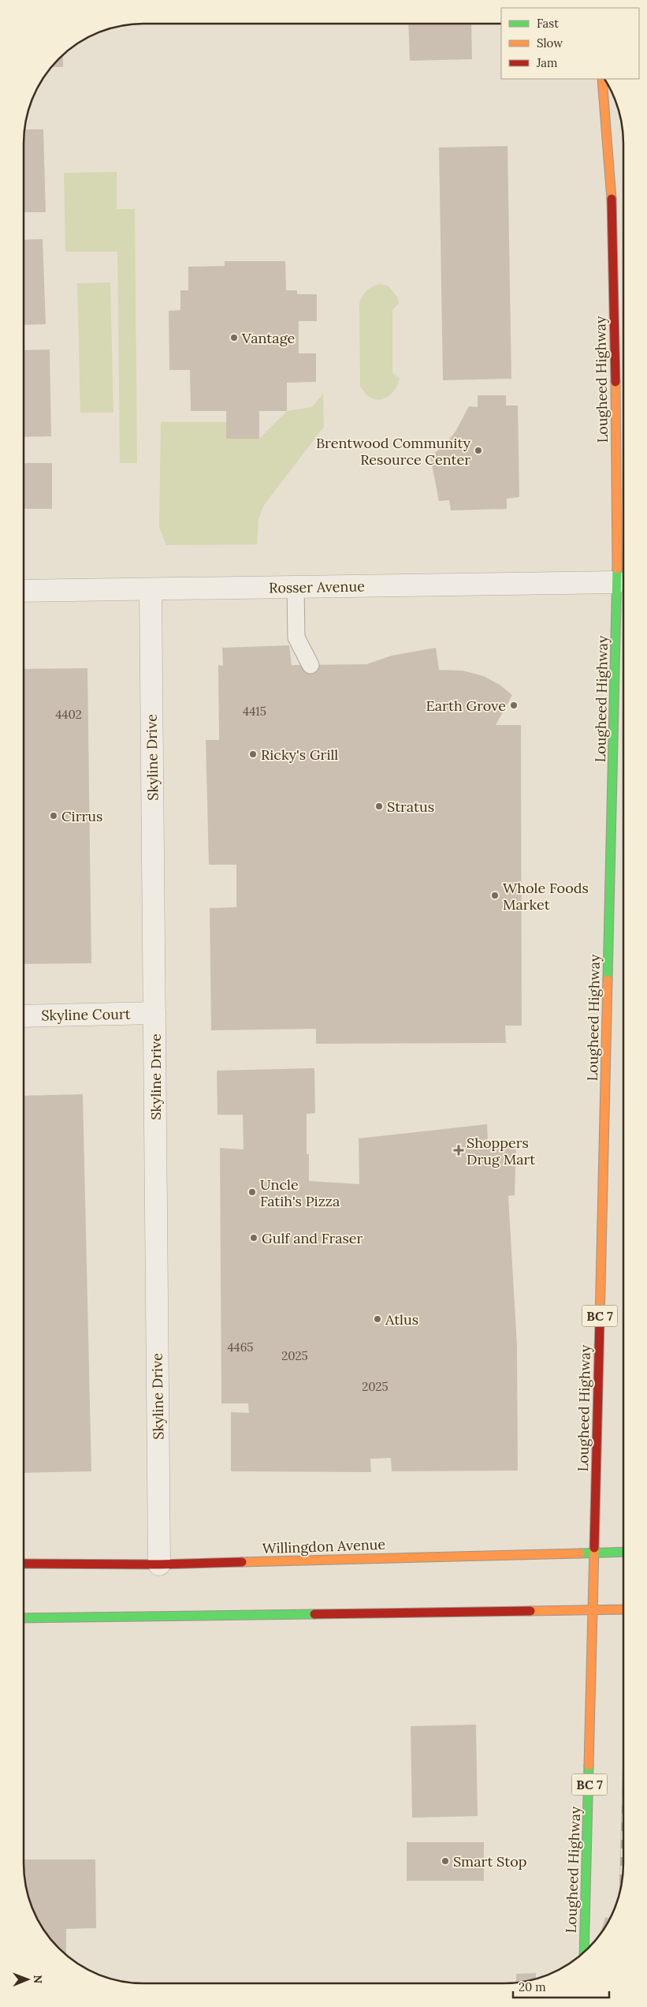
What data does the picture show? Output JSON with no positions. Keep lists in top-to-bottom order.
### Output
{
  "streets": {
    "main road": ["Lougheed Highway", "BC 7", "Willingdon Avenue"],
    "street": ["Rosser Avenue", "Skyline Drive", "Skyline Court"]
  },
  "crossings": [
    ["Lougheed Highway", "Rosser Avenue"],
    ["Lougheed Highway", "Willingdon Avenue"],
    ["Rosser Avenue", "Skyline Drive"],
    ["Skyline Drive", "Skyline Court"],
    ["Skyline Drive", "Willingdon Avenue"]
  ],
  "places": {
    "other": [
      "Vantage",
      "Brentwood Community Resource Center",
      "Earth Grove",
      "Ricky's Grill",
      "Stratus",
      "Cirrus",
      "Whole Foods Market",
      "Uncle Fatih's Pizza",
      "Gulf and Fraser",
      "Atlus",
      "Smart Stop"
    ],
    "health": ["Shoppers Drug Mart"]
  },
  "house_numbers": [
    "4415",
    "4402",
    "4465",
    "2025",
    "2025"
  ],
  "legend": ["Fast", "Slow", "Jam"],
  "scale_bar": "20 m",
  "north": "right"
}
